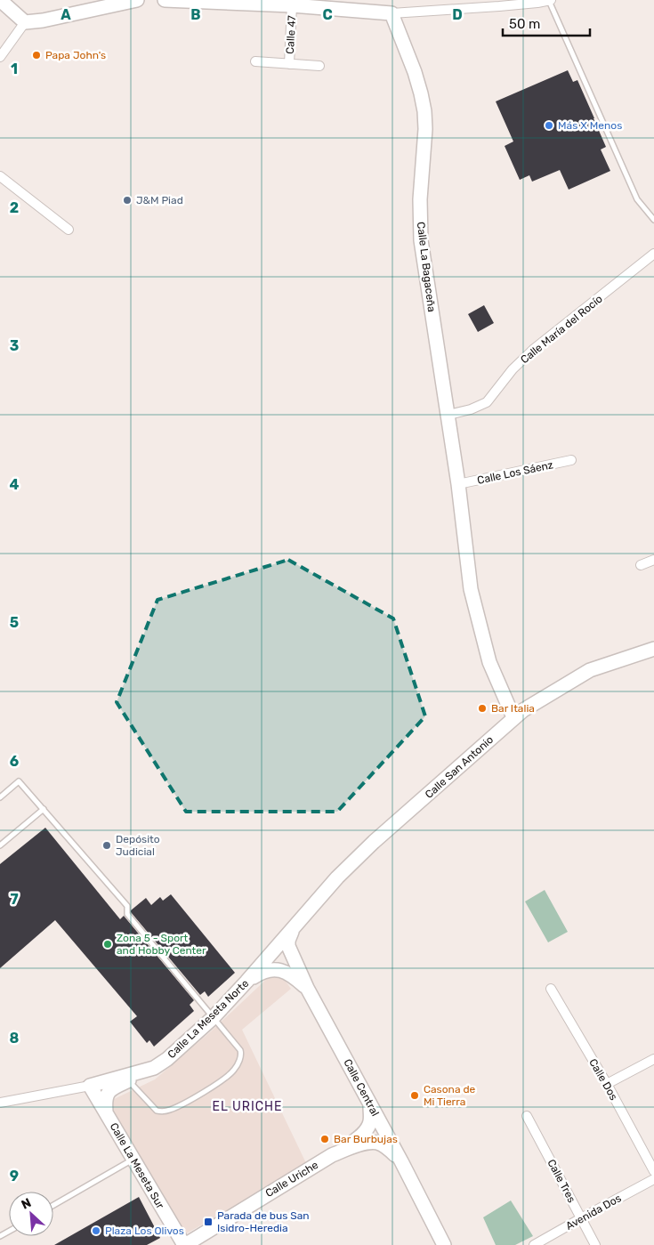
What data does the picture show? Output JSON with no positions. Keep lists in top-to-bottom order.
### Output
{
  "streets": {
    "main road": [
      "Calle La Bagaceña",
      "Calle San Antonio",
      "Calle La Meseta Norte",
      "Calle Central",
      "Calle La Meseta Sur",
      "Calle Uriche"
    ],
    "street": [
      "Calle 47",
      "Calle María del Rocío",
      "Calle Los Sáenz",
      "Calle Dos",
      "Calle Tres",
      "Avenida Dos"
    ]
  },
  "crossings": [
    ["Calle La Bagaceña", "Calle María del Rocío"],
    ["Calle La Bagaceña", "Calle Los Sáenz"],
    ["Calle La Bagaceña", "Calle San Antonio"],
    ["Calle San Antonio", "Calle La Meseta Norte"],
    ["Calle San Antonio", "Calle Central"],
    ["Calle La Meseta Norte", "Calle Central"],
    ["Calle La Meseta Norte", "Calle La Meseta Sur"],
    ["Calle Central", "Calle Uriche"],
    ["Calle La Meseta Sur", "Calle Uriche"],
    ["Calle Tres", "Avenida Dos"]
  ],
  "districts": ["EL URICHE"],
  "places": {
    "other": [
      "Papa John's",
      "Más X Menos",
      "J&M Piad",
      "Bar Italia",
      "Depósito Judicial",
      "Zona 5 - Sport and Hobby Center",
      "Casona de Mi Tierra",
      "Bar Burbujas",
      "Plaza Los Olivos"
    ],
    "transit": ["Parada de bus San Isidro-Heredia"]
  },
  "scale_bar": "50 m",
  "north": "top left",
  "grid": {
    "columns": [
      "A",
      "B",
      "C",
      "D"
    ],
    "rows": [
      "1",
      "2",
      "3",
      "4",
      "5",
      "6",
      "7",
      "8",
      "9"
    ]
  }
}
